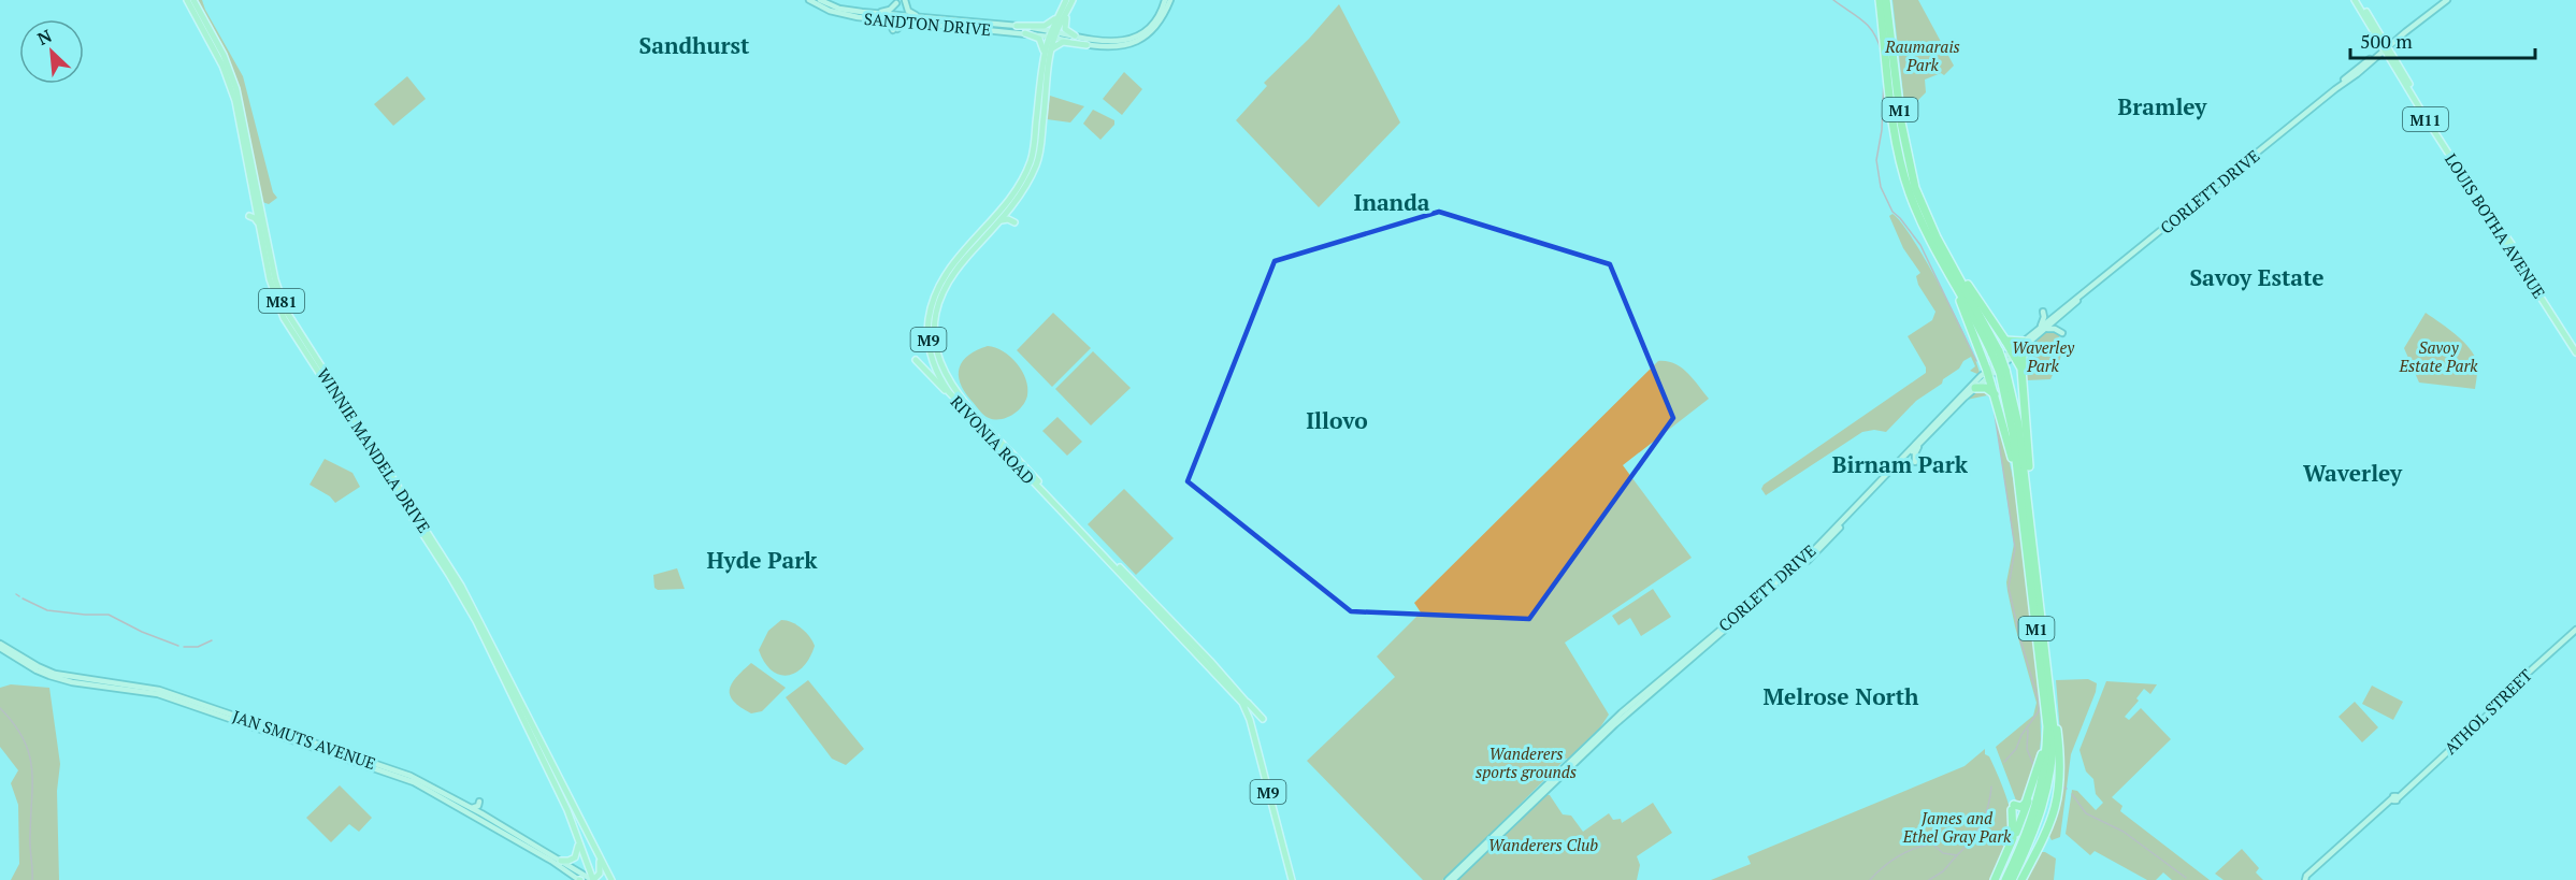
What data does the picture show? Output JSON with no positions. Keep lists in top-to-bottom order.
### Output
{
  "streets": {
    "highway": ["M1"],
    "main road": [
      "SANDTON DRIVE",
      "M11",
      "CORLETT DRIVE",
      "LOUIS BOTHA AVENUE",
      "M81",
      "M9",
      "RIVONIA ROAD",
      "WINNIE MANDELA DRIVE",
      "ATHOL STREET",
      "JAN SMUTS AVENUE"
    ]
  },
  "crossings": [
    ["SANDTON DRIVE", "RIVONIA ROAD"],
    ["CORLETT DRIVE", "LOUIS BOTHA AVENUE"],
    ["M9", "RIVONIA ROAD"],
    ["WINNIE MANDELA DRIVE", "JAN SMUTS AVENUE"]
  ],
  "districts": [
    "Sandhurst",
    "Bramley",
    "Inanda",
    "Savoy Estate",
    "Illovo",
    "Birnam Park",
    "Waverley",
    "Hyde Park",
    "Melrose North"
  ],
  "parks": [
    "Raumarais Park",
    "Waverley Park",
    "Savoy Estate Park",
    "Wanderers sports grounds",
    "James and Ethel Gray Park",
    "Wanderers Club"
  ],
  "scale_bar": "500 m",
  "north": "top left"
}
